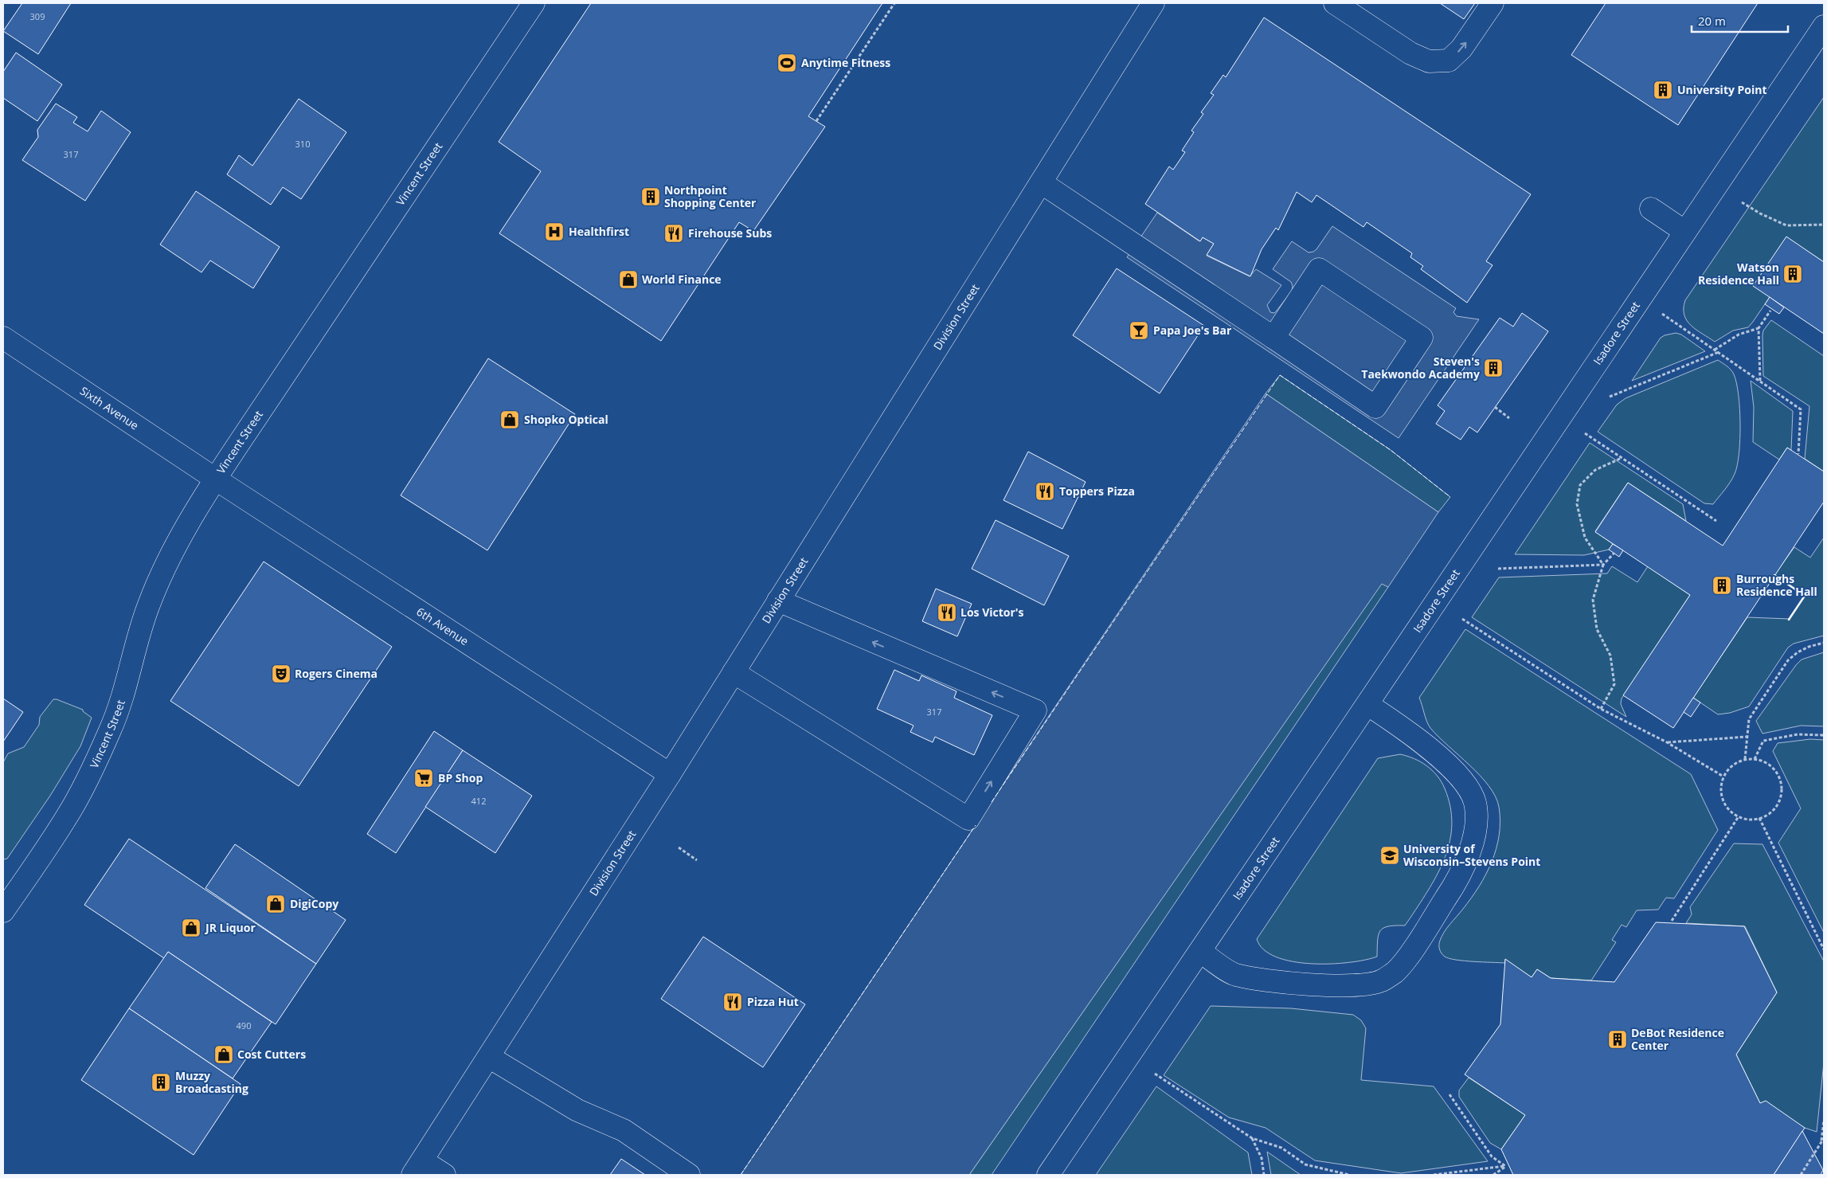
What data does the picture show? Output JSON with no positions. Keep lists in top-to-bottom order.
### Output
{
  "streets": {
    "street": [
      "Vincent Street",
      "Division Street",
      "Isadore Street",
      "Sixth Avenue",
      "6th Avenue"
    ]
  },
  "crossings": [
    ["Vincent Street", "Sixth Avenue"],
    ["Vincent Street", "6th Avenue"],
    ["Division Street", "6th Avenue"],
    ["Sixth Avenue", "6th Avenue"]
  ],
  "places": {
    "sports": ["Anytime Fitness"],
    "building": [
      "University Point",
      "Northpoint Shopping Center",
      "Watson Residence Hall",
      "Steven's Taekwondo Academy",
      "Burroughs Residence Hall",
      "DeBot Residence Center",
      "Muzzy Broadcasting"
    ],
    "hospital": ["Healthfirst"],
    "restaurant": [
      "Firehouse Subs",
      "Toppers Pizza",
      "Los Victor's",
      "Pizza Hut"
    ],
    "shop": [
      "World Finance",
      "Shopko Optical",
      "DigiCopy",
      "JR Liquor",
      "Cost Cutters"
    ],
    "bar": ["Papa Joe's Bar"],
    "theatre": ["Rogers Cinema"],
    "supermarket": ["BP Shop"],
    "school or university": ["University of Wisconsin–Stevens Point"]
  },
  "house_numbers": [
    "309",
    "310",
    "317",
    "317",
    "412",
    "490"
  ],
  "scale_bar": "20 m"
}
